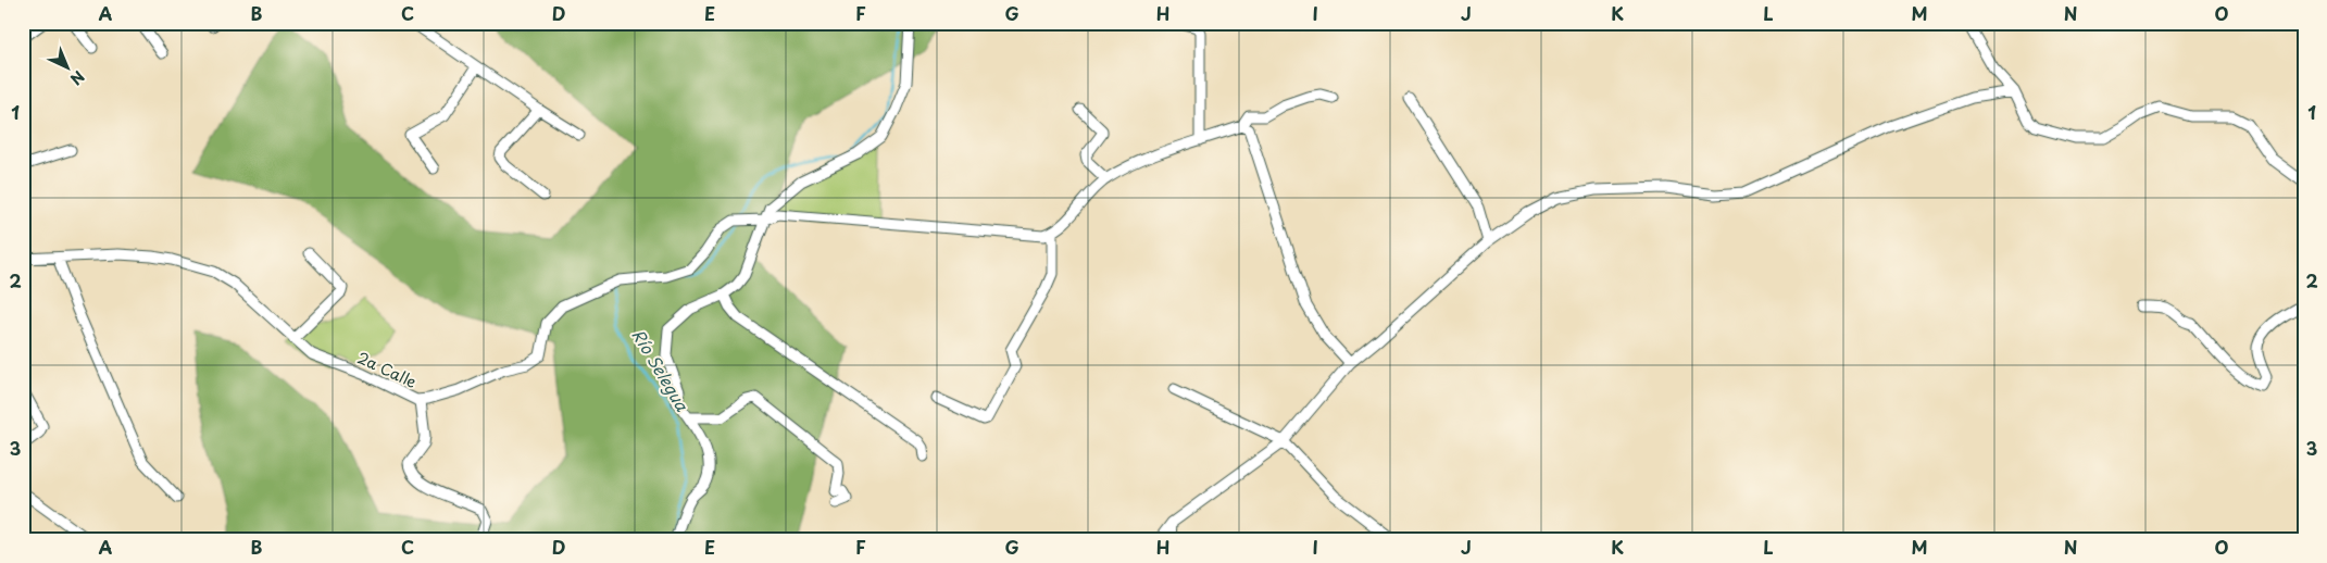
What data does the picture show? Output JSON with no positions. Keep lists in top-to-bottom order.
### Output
{
  "streets": {
    "street": ["2a Calle"]
  },
  "water": ["Río Selegua"],
  "north": "bottom right",
  "grid": {
    "columns": [
      "A",
      "B",
      "C",
      "D",
      "E",
      "F",
      "G",
      "H",
      "I",
      "J",
      "K",
      "L",
      "M",
      "N",
      "O"
    ],
    "rows": ["1", "2", "3"]
  }
}
